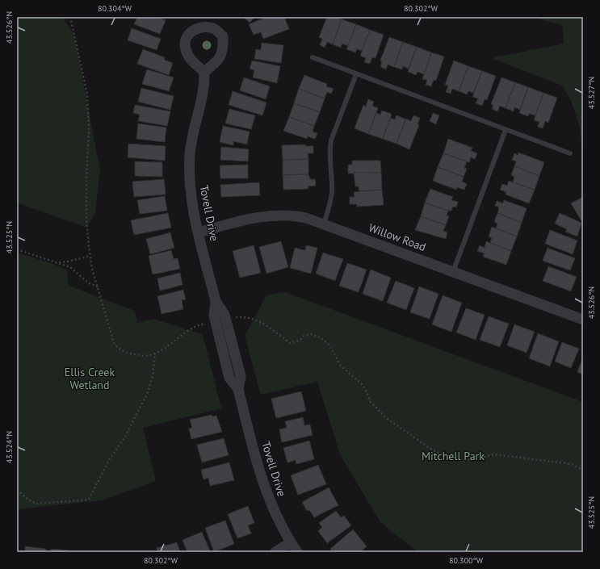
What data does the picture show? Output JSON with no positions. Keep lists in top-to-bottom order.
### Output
{
  "streets": {
    "street": ["Tovell Drive", "Willow Road"]
  },
  "crossings": [
    ["Tovell Drive", "Willow Road"]
  ],
  "parks": ["Ellis Creek Wetland", "Mitchell Park"],
  "coordinates": [
    "80.304°W",
    "80.302°W",
    "43.526°N",
    "43.527°N",
    "43.525°N",
    "43.524°N",
    "80.300°W"
  ]
}
